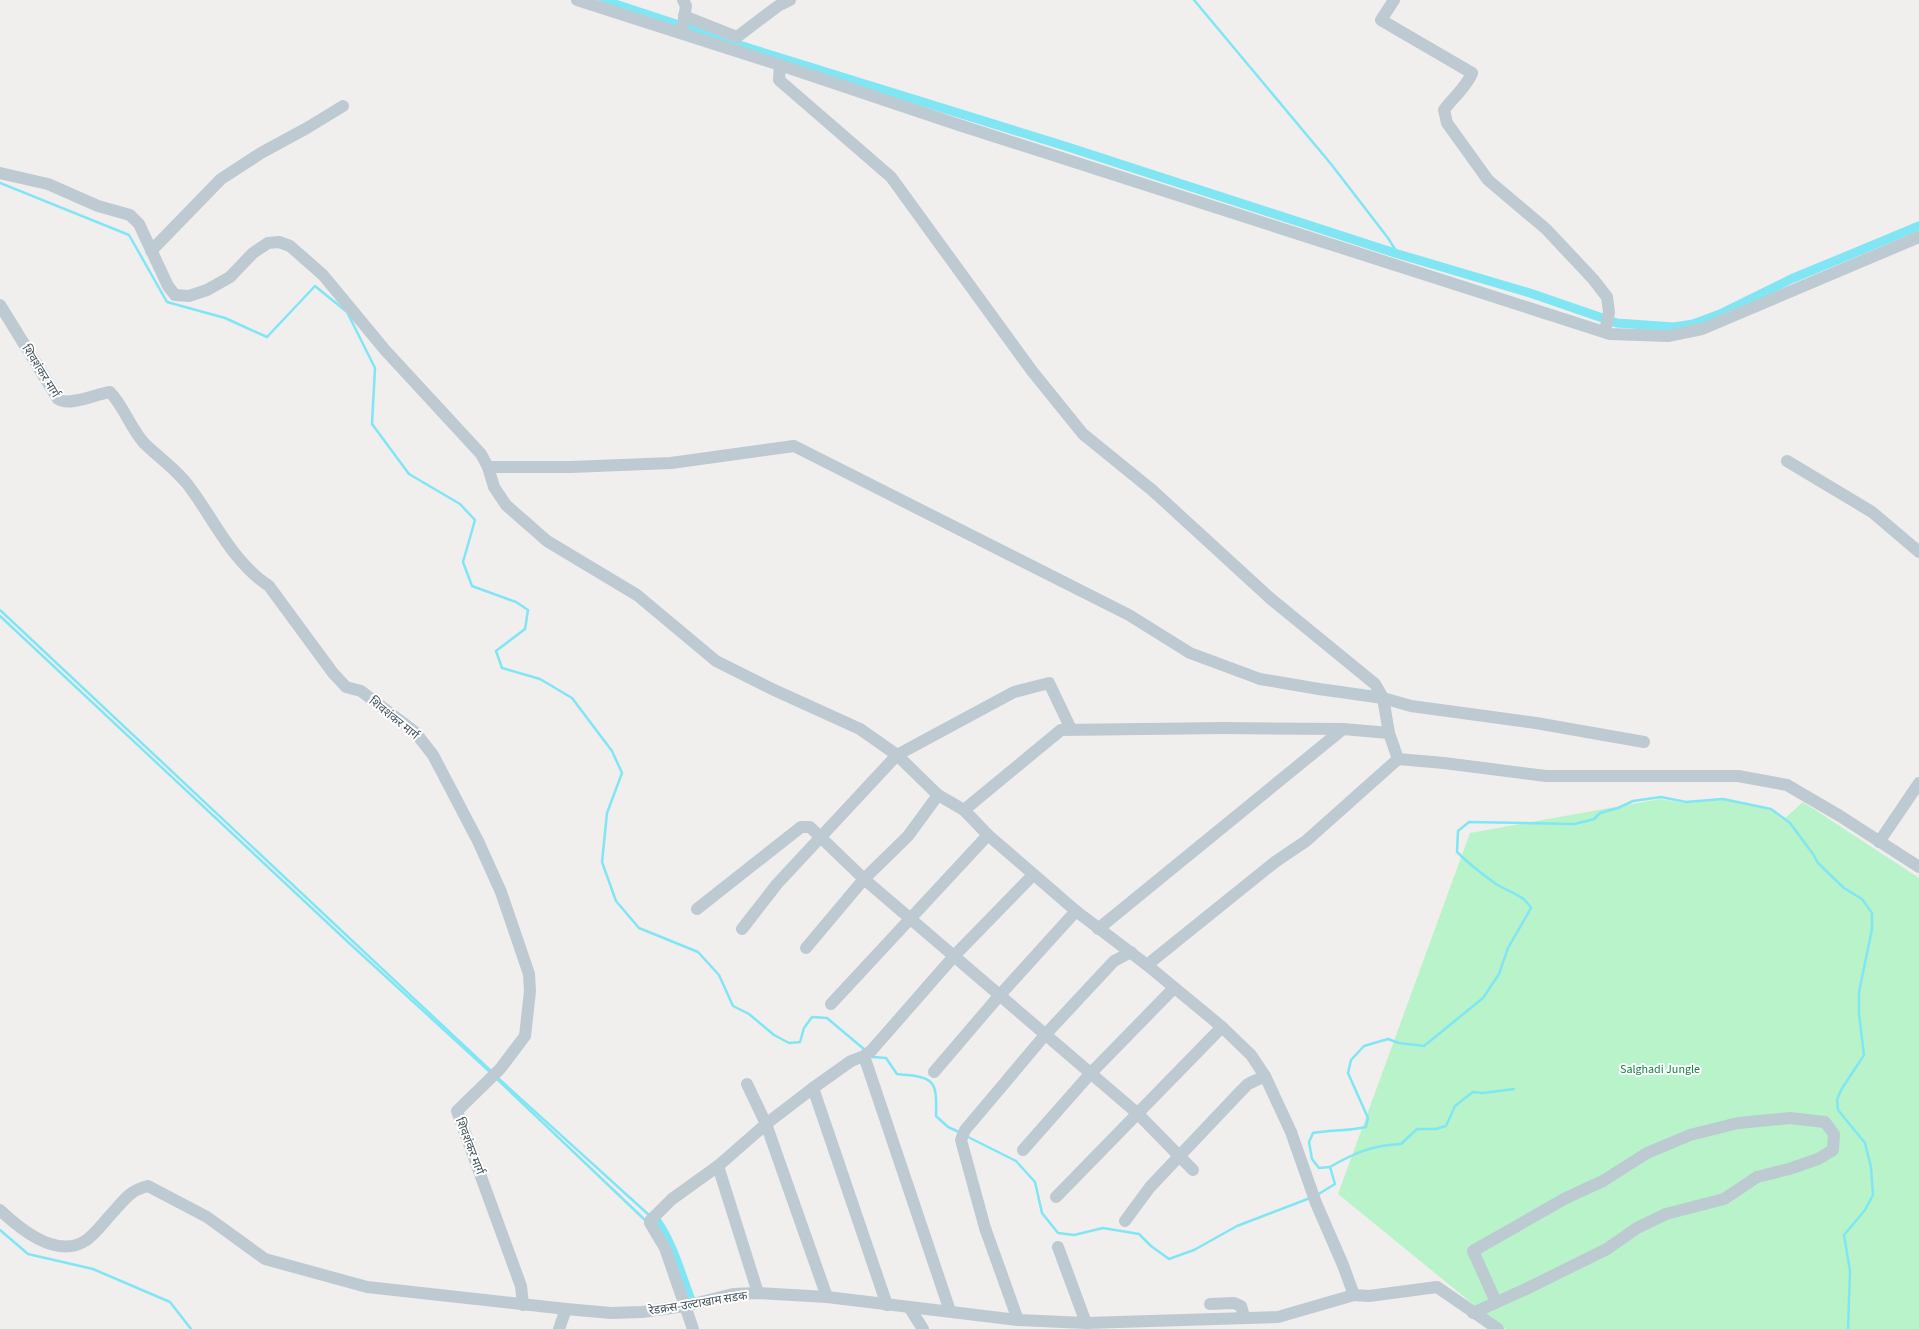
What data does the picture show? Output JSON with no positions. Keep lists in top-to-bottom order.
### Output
{
  "streets": {
    "street": ["शिवशंकर मार्ग", "रेडक्रस-उल्टाखाम सडक"]
  },
  "crossings": [
    ["शिवशंकर मार्ग", "रेडक्रस-उल्टाखाम सडक"]
  ],
  "parks": ["Salghadi Jungle"]
}
